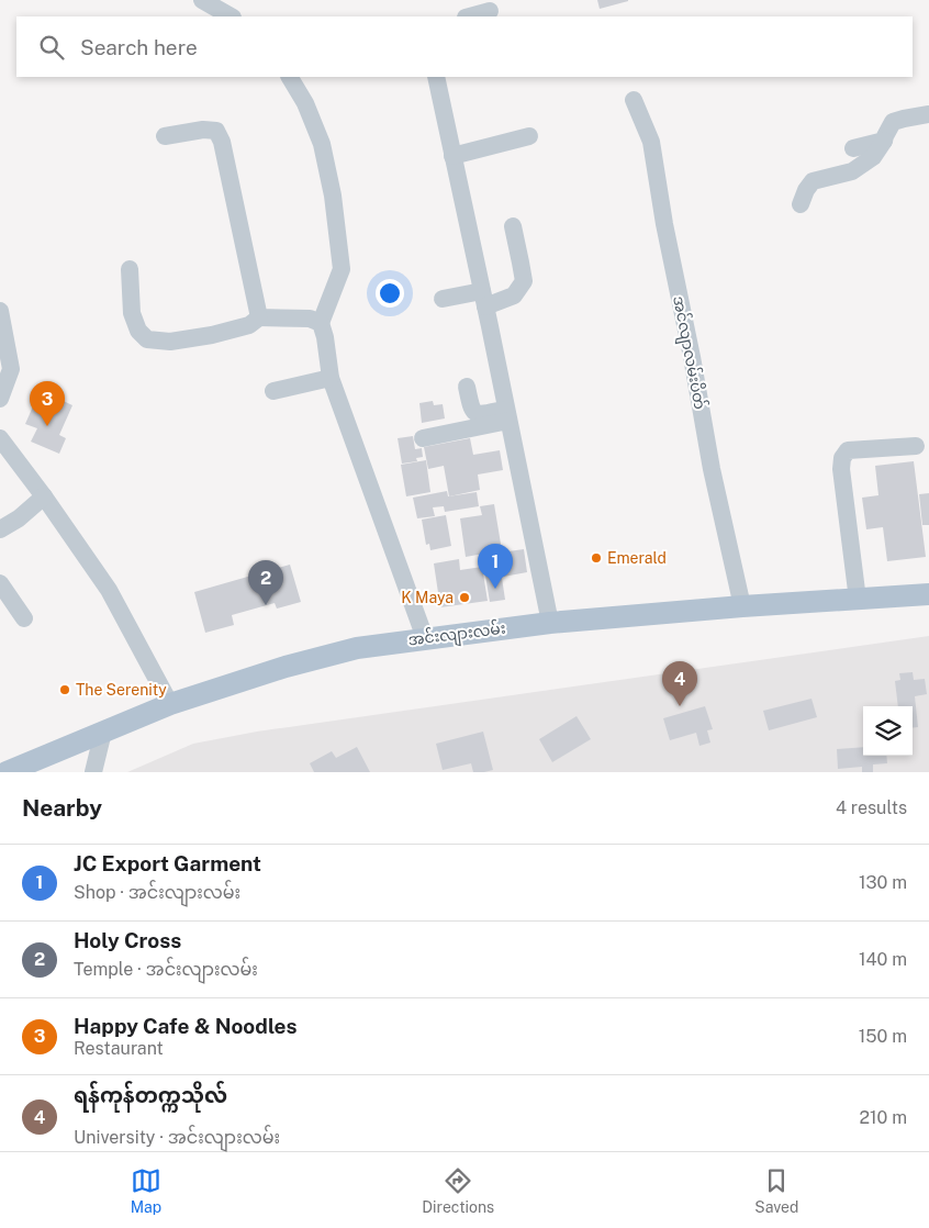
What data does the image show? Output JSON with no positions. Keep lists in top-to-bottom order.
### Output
{
  "streets": {
    "main road": ["အင်းလျားလမ်း"],
    "street": ["အင်လျာလမ်းပိတ်"]
  },
  "crossings": [
    ["အင်လျာလမ်းပိတ်", "အင်းလျားလမ်း"]
  ],
  "places": ["Emerald", "K Maya", "The Serenity"],
  "page": {
    "search": "Search here",
    "pins": [
      "3",
      "1",
      "2",
      "4"
    ],
    "heading": ["Nearby", "4 results"],
    "list": [
      {
        "mark": "1",
        "name": "JC Export Garment",
        "note": "Shop · အင်းလျားလမ်း",
        "value": "130 m"
      },
      {
        "mark": "2",
        "name": "Holy Cross",
        "note": "Temple · အင်းလျားလမ်း",
        "value": "140 m"
      },
      {
        "mark": "3",
        "name": "Happy Cafe & Noodles",
        "note": "Restaurant",
        "value": "150 m"
      },
      {
        "mark": "4",
        "name": "ရန်ကုန်တက္ကသိုလ်",
        "note": "University · အင်းလျားလမ်း",
        "value": "210 m"
      }
    ],
    "nav": ["Map", "Directions", "Saved"]
  }
}
